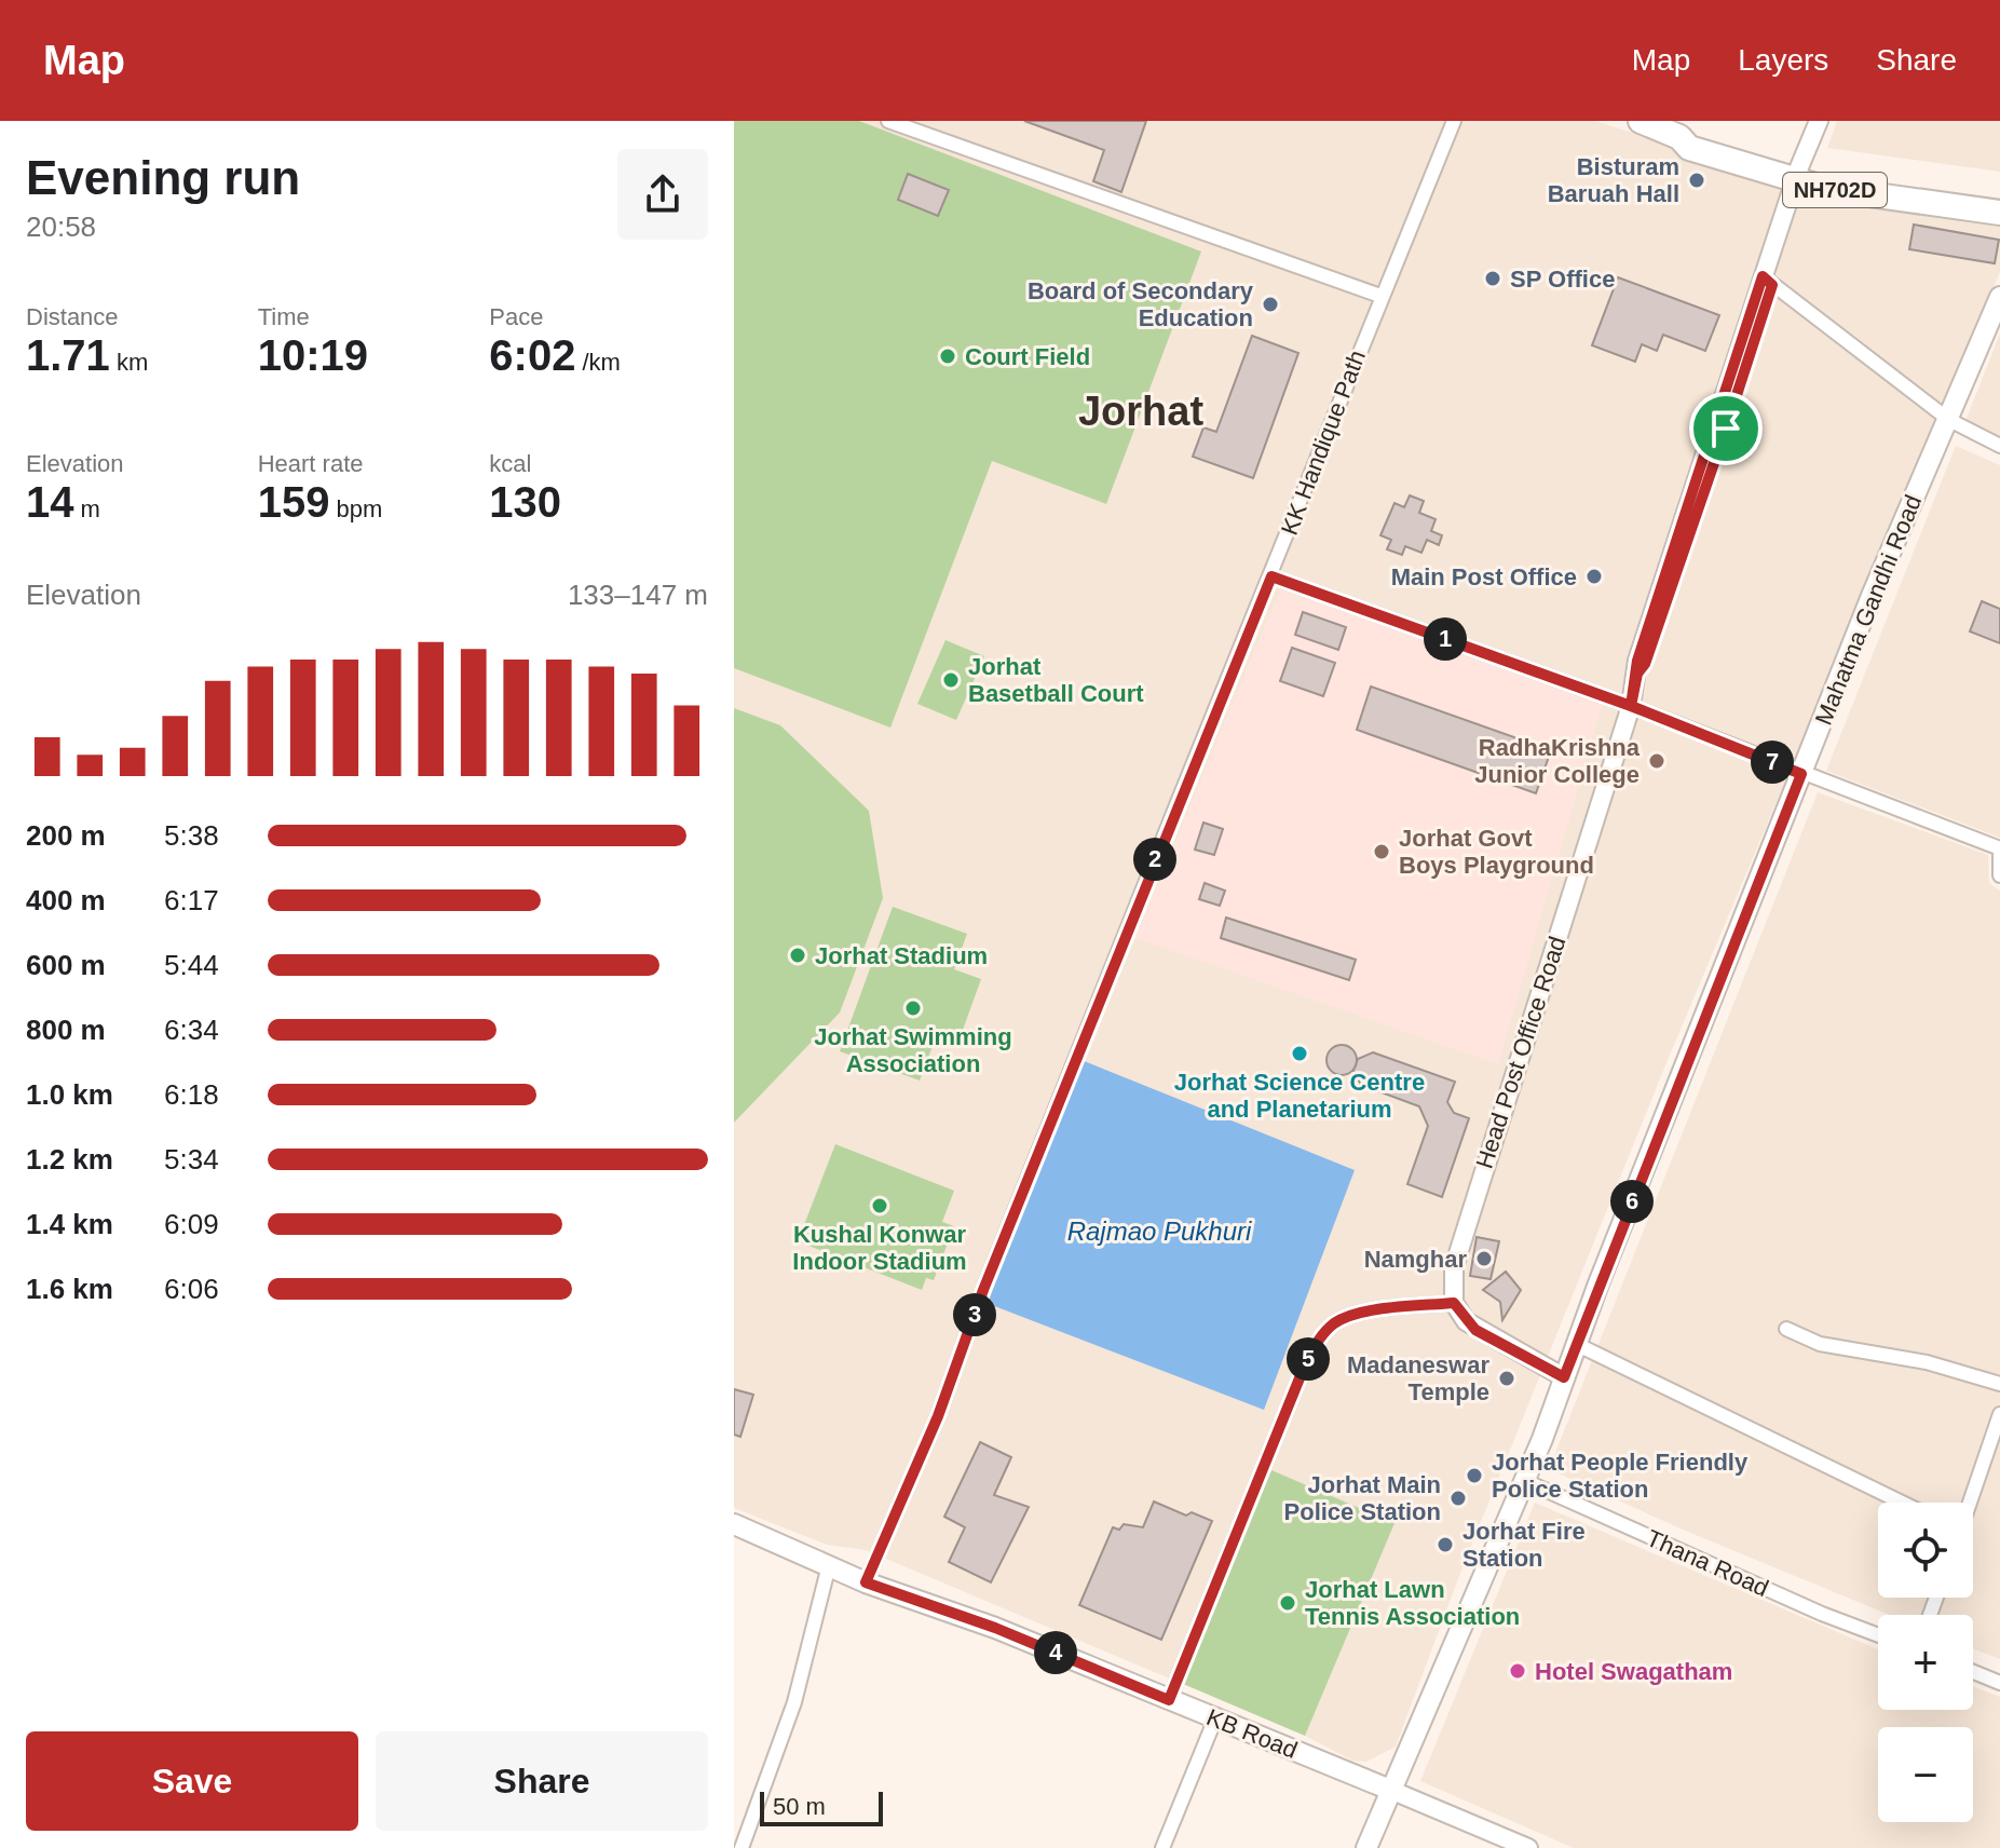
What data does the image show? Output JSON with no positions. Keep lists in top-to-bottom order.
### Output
{
  "streets": {
    "highway": ["NH702D"],
    "main road": ["Mahatma Gandhi Road", "KB Road"],
    "street": ["KK Handique Path", "Head Post Office Road", "Thana Road"]
  },
  "crossings": [
    ["NH702D", "Head Post Office Road"],
    ["KK Handique Path", "KB Road"],
    ["Mahatma Gandhi Road", "Thana Road"],
    ["Mahatma Gandhi Road", "KB Road"]
  ],
  "districts": ["Jorhat"],
  "water": ["Rajmao Pukhuri"],
  "places": [
    "Bisturam Baruah Hall",
    "SP Office",
    "Board of Secondary Education",
    "Court Field",
    "Main Post Office",
    "Jorhat Basetball Court",
    "RadhaKrishna Junior College",
    "Jorhat Govt Boys Playground",
    "Jorhat Stadium",
    "Jorhat Swimming Association",
    "Jorhat Science Centre and Planetarium",
    "Kushal Konwar Indoor Stadium",
    "Namghar",
    "Madaneswar Temple",
    "Jorhat People Friendly Police Station",
    "Jorhat Main Police Station",
    "Jorhat Fire Station",
    "Jorhat Lawn Tennis Association",
    "Hotel Swagatham"
  ],
  "scale_bar": "50 m",
  "page": {
    "header": "Map",
    "nav": ["Map", "Layers", "Share"],
    "heading": ["Evening run", "20:58"],
    "stats": [
      ["Distance", "1.71 km"],
      ["Time", "10:19"],
      ["Pace", "6:02 /km"],
      ["Elevation", "14 m"],
      ["Heart rate", "159 bpm"],
      ["kcal", "130"]
    ],
    "chart": ["Elevation", "133–147 m"],
    "pins": [
      "1",
      "7",
      "2",
      "6",
      "3",
      "5",
      "4"
    ],
    "list": [
      {
        "name": "200 m",
        "note": "5:38"
      },
      {
        "name": "400 m",
        "note": "6:17"
      },
      {
        "name": "600 m",
        "note": "5:44"
      },
      {
        "name": "800 m",
        "note": "6:34"
      },
      {
        "name": "1.0 km",
        "note": "6:18"
      },
      {
        "name": "1.2 km",
        "note": "5:34"
      },
      {
        "name": "1.4 km",
        "note": "6:09"
      },
      {
        "name": "1.6 km",
        "note": "6:06"
      }
    ],
    "map_buttons": ["+", "−"],
    "buttons": ["Save", "Share"],
    "scale": "50 m"
  }
}
